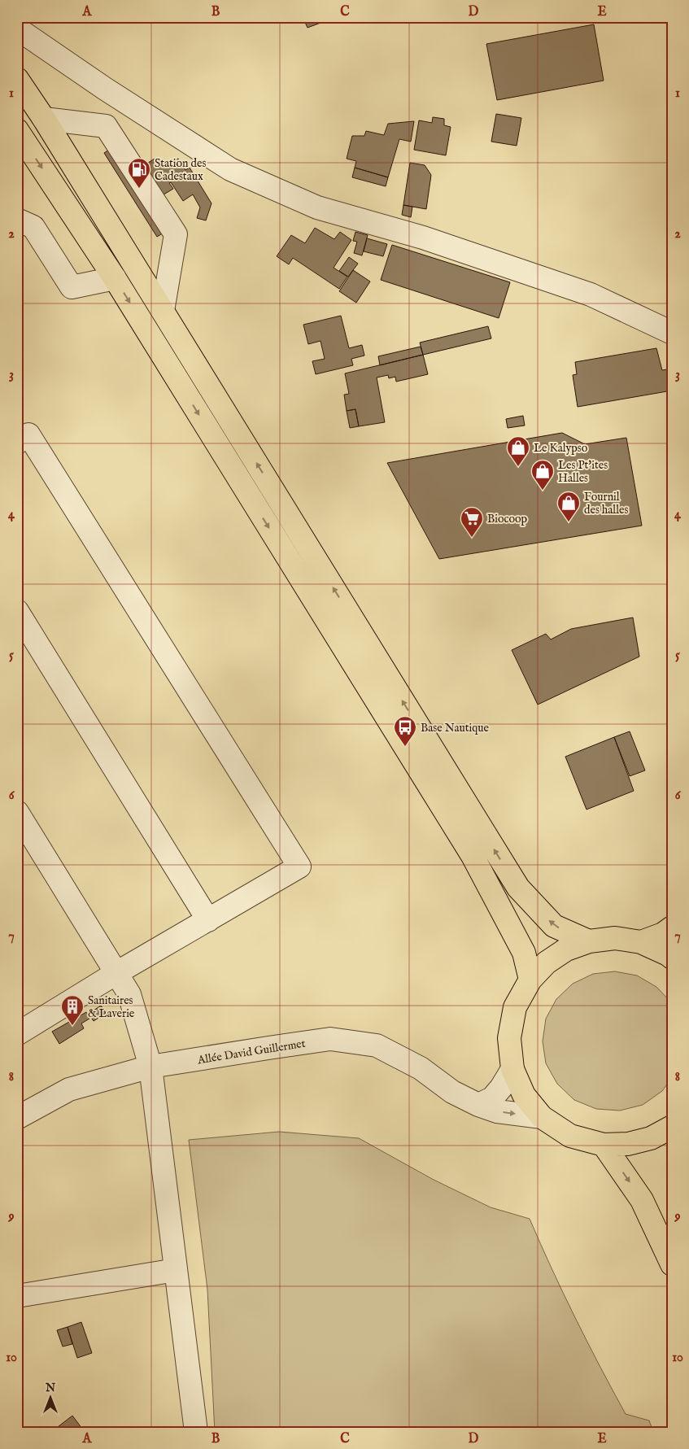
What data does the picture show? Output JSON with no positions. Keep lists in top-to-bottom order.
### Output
{
  "streets": {
    "street": ["Allée David Guillermet"]
  },
  "places": {
    "fuel station": ["Station des Cadestaux"],
    "shop": ["Le Kalypso", "Les Pt'ites Halles", "Fournil des halles"],
    "supermarket": ["Biocoop"],
    "bus stop": ["Base Nautique"],
    "building": ["Sanitaires & Laverie"]
  },
  "north": "top",
  "grid": {
    "columns": [
      "A",
      "B",
      "C",
      "D",
      "E"
    ],
    "rows": [
      "1",
      "2",
      "3",
      "4",
      "5",
      "6",
      "7",
      "8",
      "9",
      "10"
    ]
  }
}
